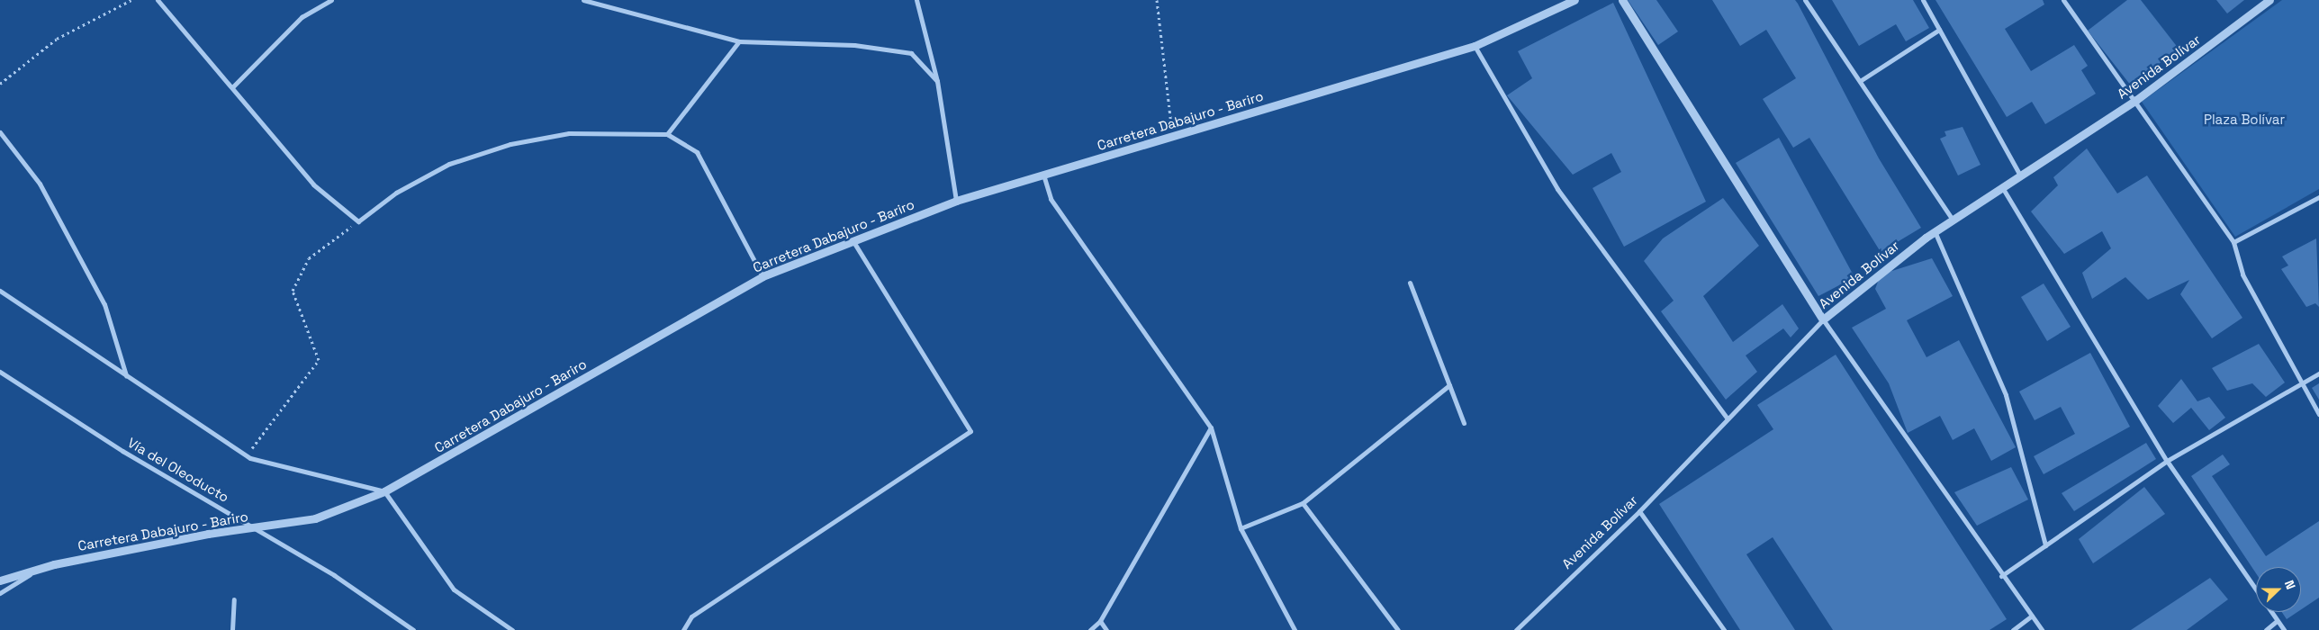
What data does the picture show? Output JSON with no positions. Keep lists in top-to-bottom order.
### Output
{
  "streets": {
    "street": ["Avenida Bolívar", "Carretera Dabajuro - Bariro", "Vía del Oleoducto"]
  },
  "crossings": [
    ["Carretera Dabajuro - Bariro", "Vía del Oleoducto"]
  ],
  "parks": ["Plaza Bolívar"],
  "north": "right"
}
